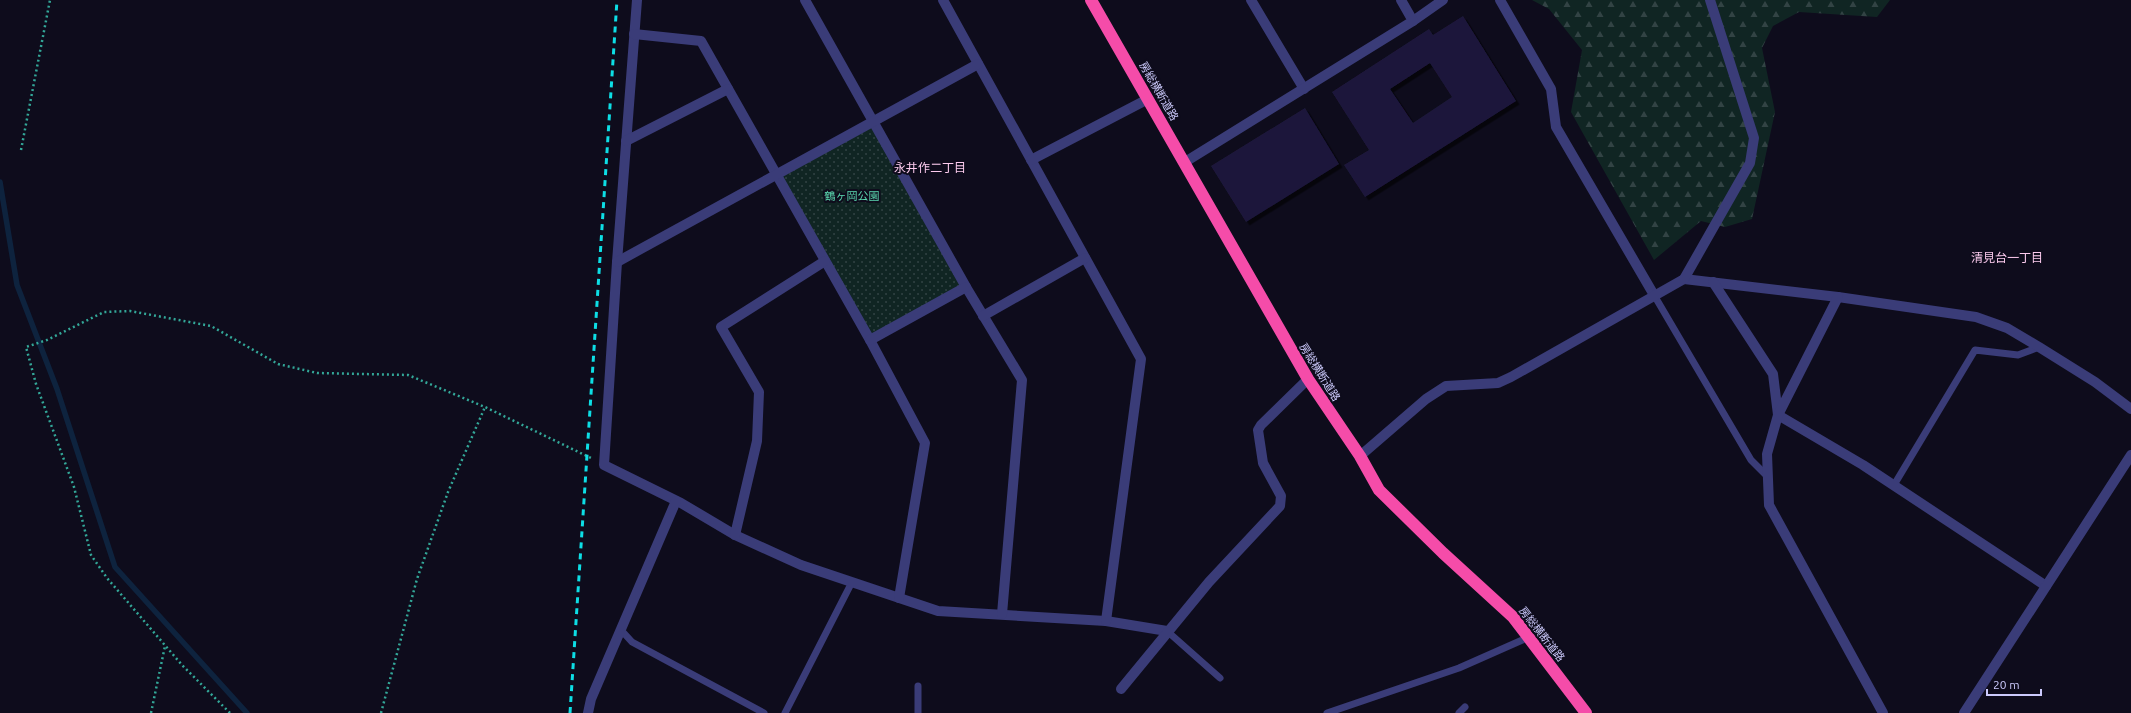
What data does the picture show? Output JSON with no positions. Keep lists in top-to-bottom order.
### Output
{
  "streets": {
    "highway": ["房総横断道路"]
  },
  "districts": ["永井作二丁目", "清見台一丁目"],
  "parks": ["鶴ヶ岡公園"],
  "scale_bar": "20 m"
}
